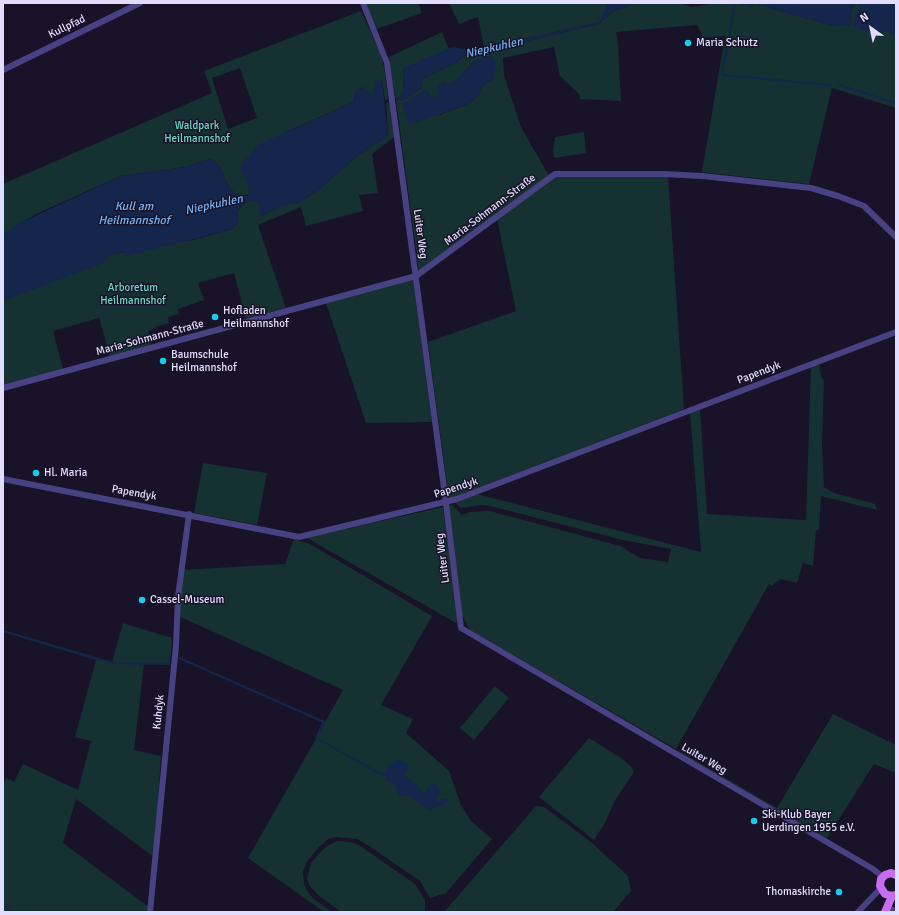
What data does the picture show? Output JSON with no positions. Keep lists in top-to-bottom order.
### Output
{
  "streets": {
    "street": [
      "Kullpfad",
      "Maria-Sohmann-Straße",
      "Luiter Weg",
      "Papendyk",
      "Kuhdyk"
    ]
  },
  "crossings": [
    ["Maria-Sohmann-Straße", "Luiter Weg"],
    ["Luiter Weg", "Papendyk"],
    ["Papendyk", "Kuhdyk"]
  ],
  "water": ["Niepkuhlen", "Kull am Heilmannshof"],
  "parks": ["Waldpark Heilmannshof", "Arboretum Heilmannshof"],
  "places": [
    "Maria Schutz",
    "Hofladen Heilmannshof",
    "Baumschule Heilmannshof",
    "Hl. Maria",
    "Cassel-Museum",
    "Ski-Klub Bayer Uerdingen 1955 e.V.",
    "Thomaskirche"
  ],
  "north": "top left"
}
